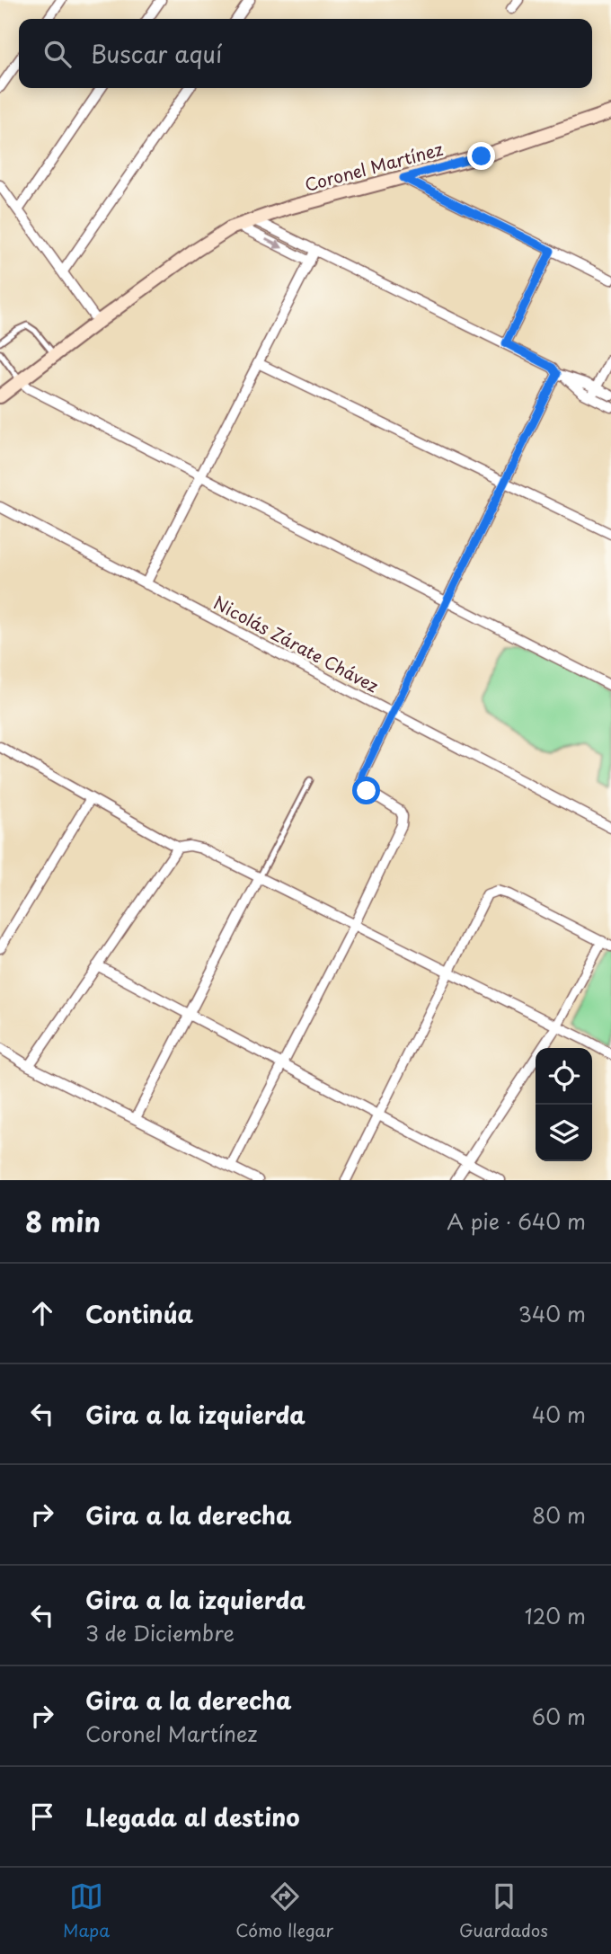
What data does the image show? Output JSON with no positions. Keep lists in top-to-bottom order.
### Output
{
  "streets": {
    "main road": ["Coronel Martínez"],
    "street": ["Nicolás Zárate Chávez"]
  },
  "page": {
    "search": "Buscar aquí",
    "heading": ["8 min", "A pie · 640 m"],
    "list": [
      ["Continúa", "340 m"],
      ["Gira a la izquierda", "40 m"],
      ["Gira a la derecha", "80 m"],
      ["Gira a la izquierda", "3 de Diciembre", "120 m"],
      ["Gira a la derecha", "Coronel Martínez", "60 m"],
      "Llegada al destino"
    ],
    "nav": ["Mapa", "Cómo llegar", "Guardados"]
  }
}
